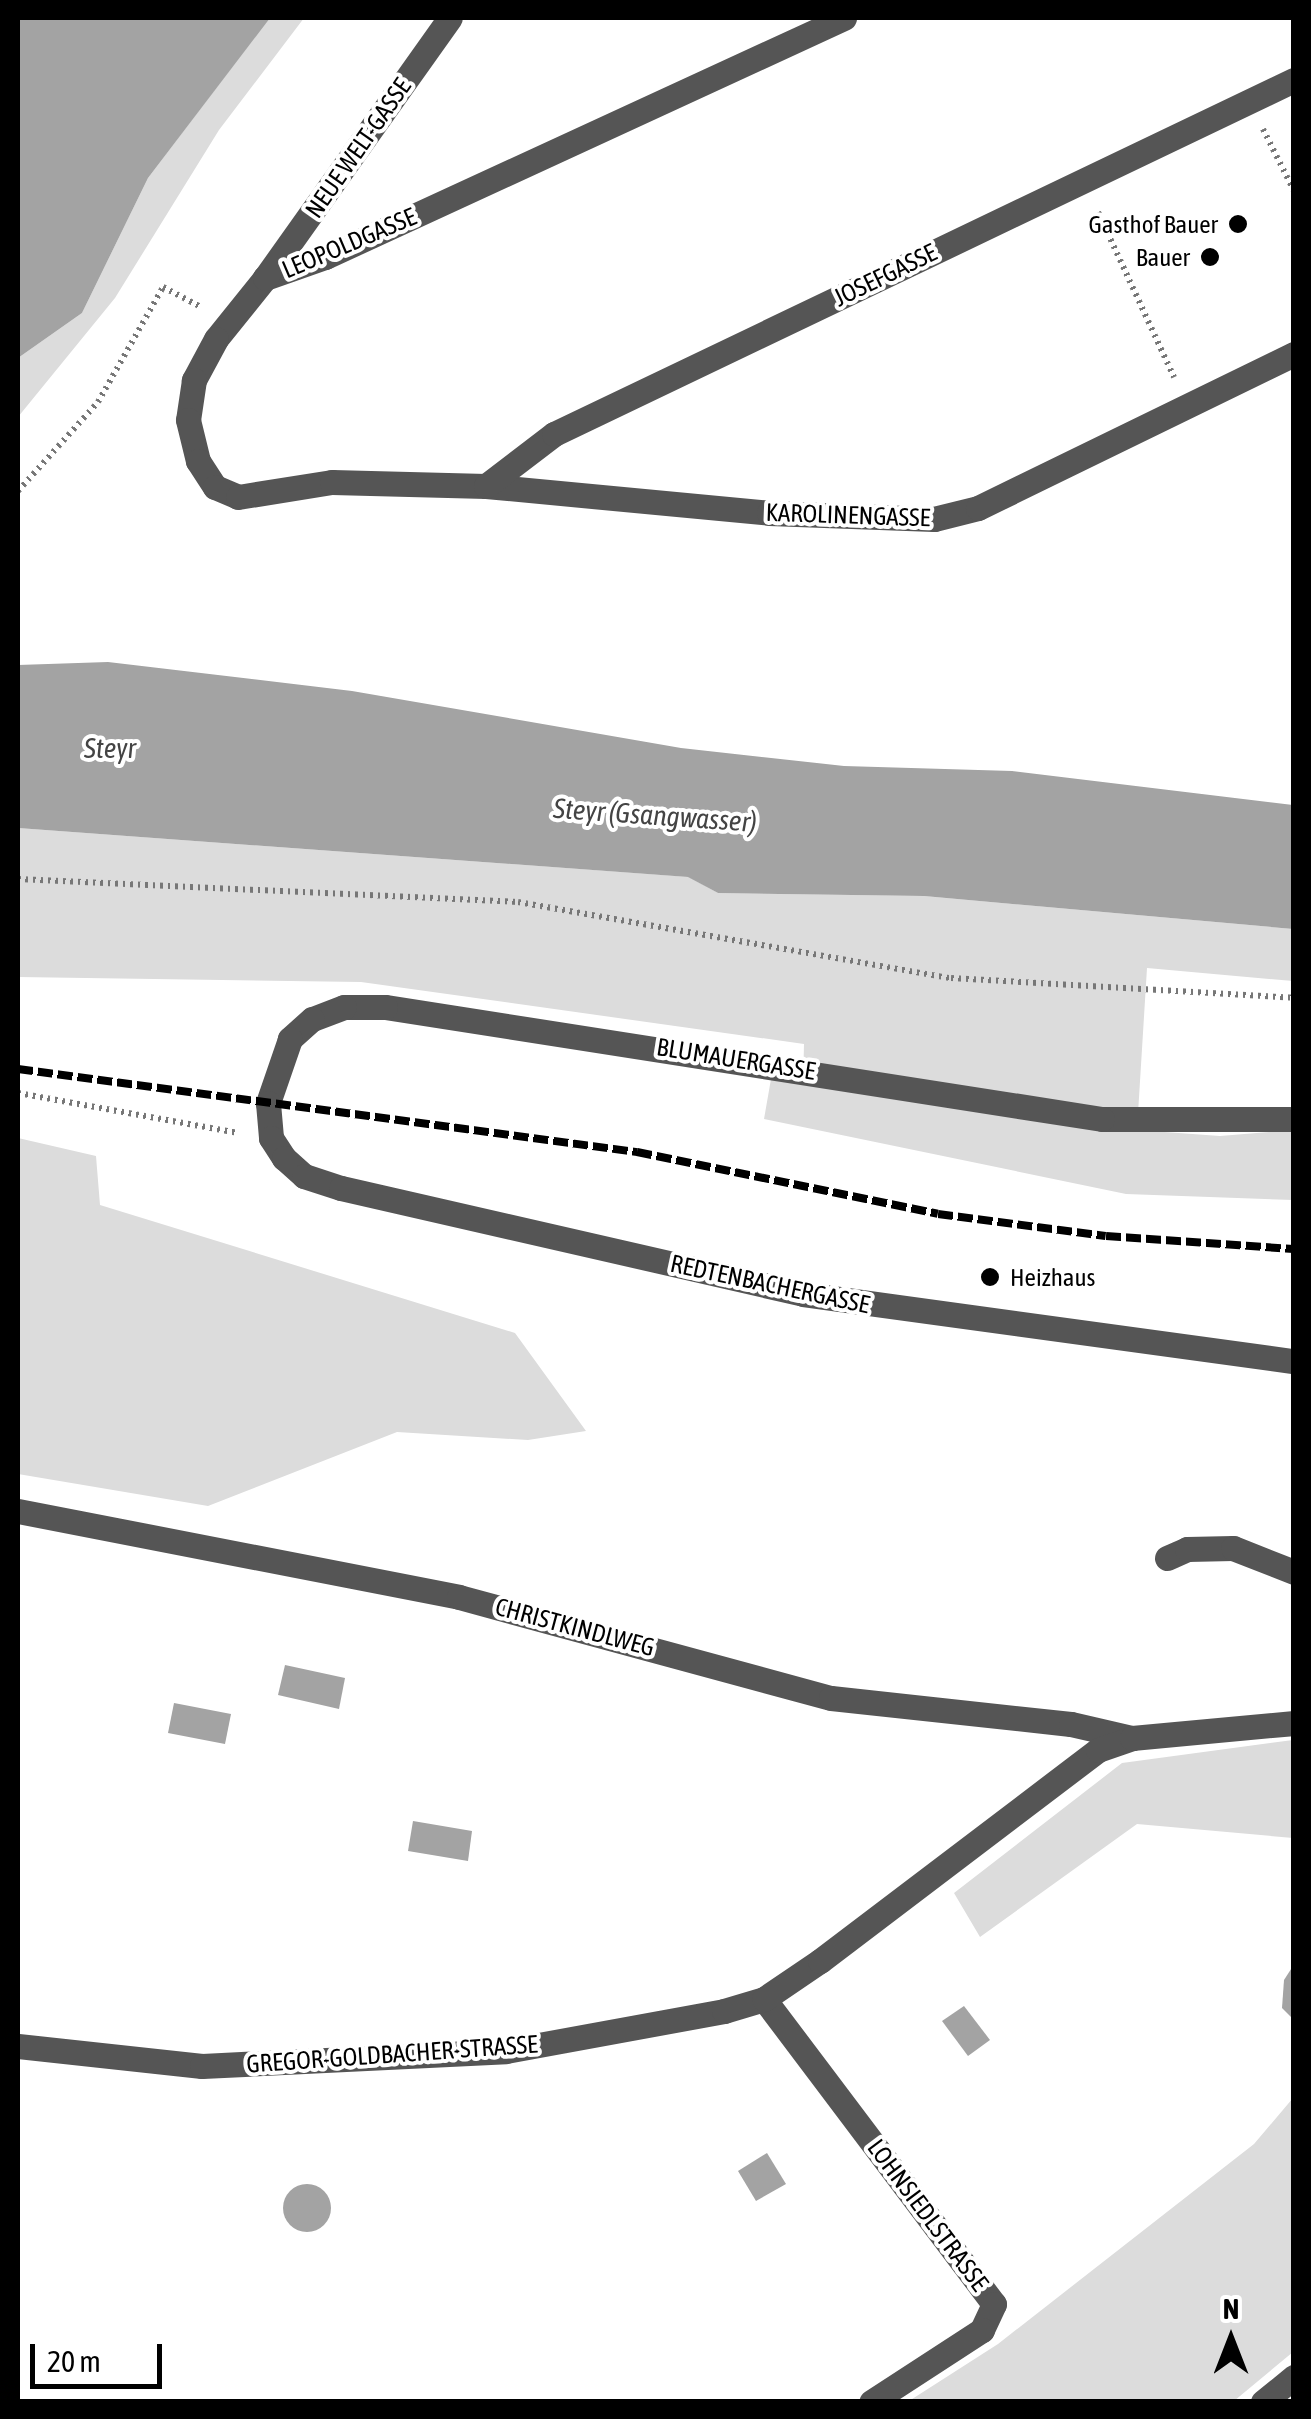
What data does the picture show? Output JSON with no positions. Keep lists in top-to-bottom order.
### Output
{
  "streets": {
    "street": [
      "NEUE WELT-GASSE",
      "LEOPOLDGASSE",
      "JOSEFGASSE",
      "KAROLINENGASSE",
      "BLUMAUERGASSE",
      "REDTENBACHERGASSE",
      "CHRISTKINDLWEG",
      "GREGOR-GOLDBACHER-STRASSE",
      "LOHNSIEDLSTRASSE"
    ]
  },
  "crossings": [
    ["NEUE WELT-GASSE", "LEOPOLDGASSE"],
    ["LEOPOLDGASSE", "JOSEFGASSE"],
    ["LEOPOLDGASSE", "KAROLINENGASSE"],
    ["JOSEFGASSE", "KAROLINENGASSE"],
    ["BLUMAUERGASSE", "REDTENBACHERGASSE"],
    ["GREGOR-GOLDBACHER-STRASSE", "LOHNSIEDLSTRASSE"]
  ],
  "water": ["Steyr", "Steyr (Gsangwasser)"],
  "places": ["Gasthof Bauer", "Bauer", "Heizhaus"],
  "scale_bar": "20 m",
  "north": "top"
}
